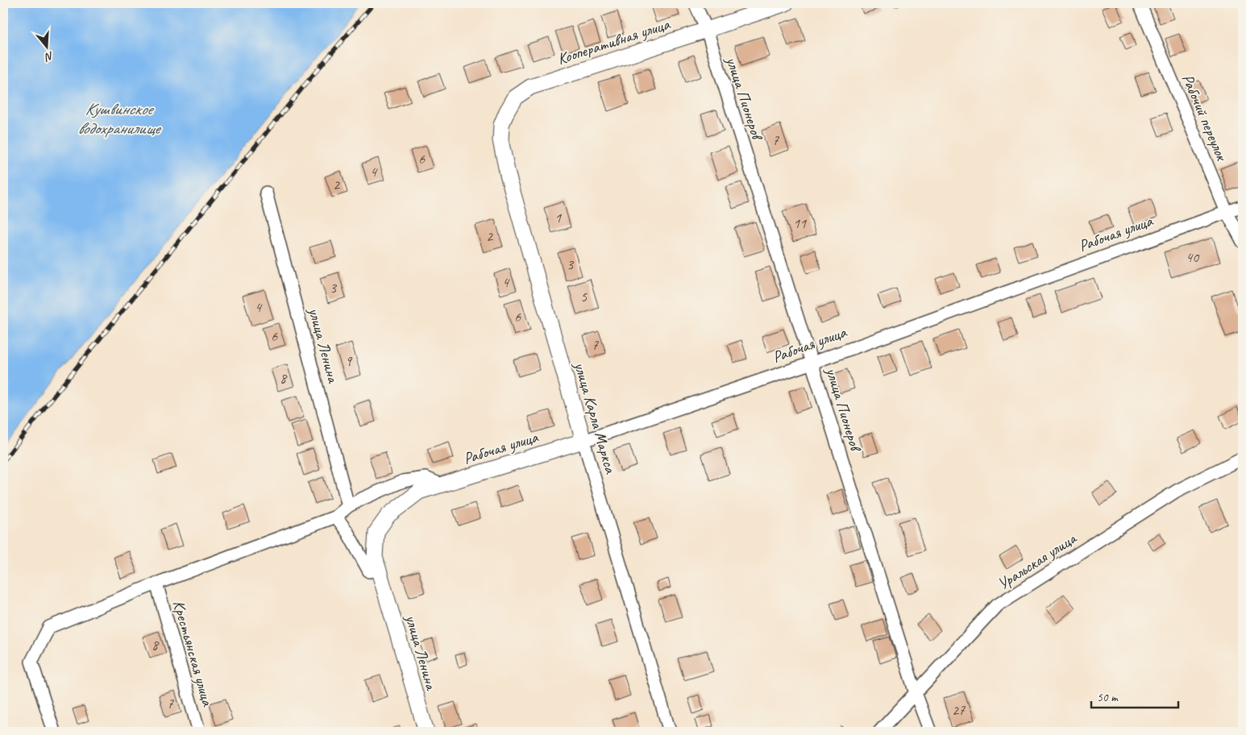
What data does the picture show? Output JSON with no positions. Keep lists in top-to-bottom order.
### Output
{
  "streets": {
    "main road": [
      "Кооперативная улица",
      "Рабочая улица",
      "улица Ленина",
      "улица Карла Маркса"
    ],
    "street": [
      "улица Пионеров",
      "Рабочий переулок",
      "Уральская улица",
      "Крестьянская улица"
    ]
  },
  "crossings": [
    ["Кооперативная улица", "улица Пионеров"],
    ["Кооперативная улица", "улица Карла Маркса"],
    ["улица Пионеров", "Рабочая улица"],
    ["улица Пионеров", "Уральская улица"],
    ["Рабочий переулок", "Рабочая улица"],
    ["Рабочая улица", "улица Ленина"],
    ["Рабочая улица", "улица Карла Маркса"]
  ],
  "water": ["Кушвинское водохранилище"],
  "house_numbers": [
    "7",
    "6",
    "4",
    "2",
    "1",
    "11",
    "2",
    "40",
    "3",
    "4",
    "3",
    "5",
    "4",
    "6",
    "6",
    "7",
    "9",
    "8",
    "8",
    "7",
    "27"
  ],
  "scale_bar": "50 m",
  "north": "bottom"
}
